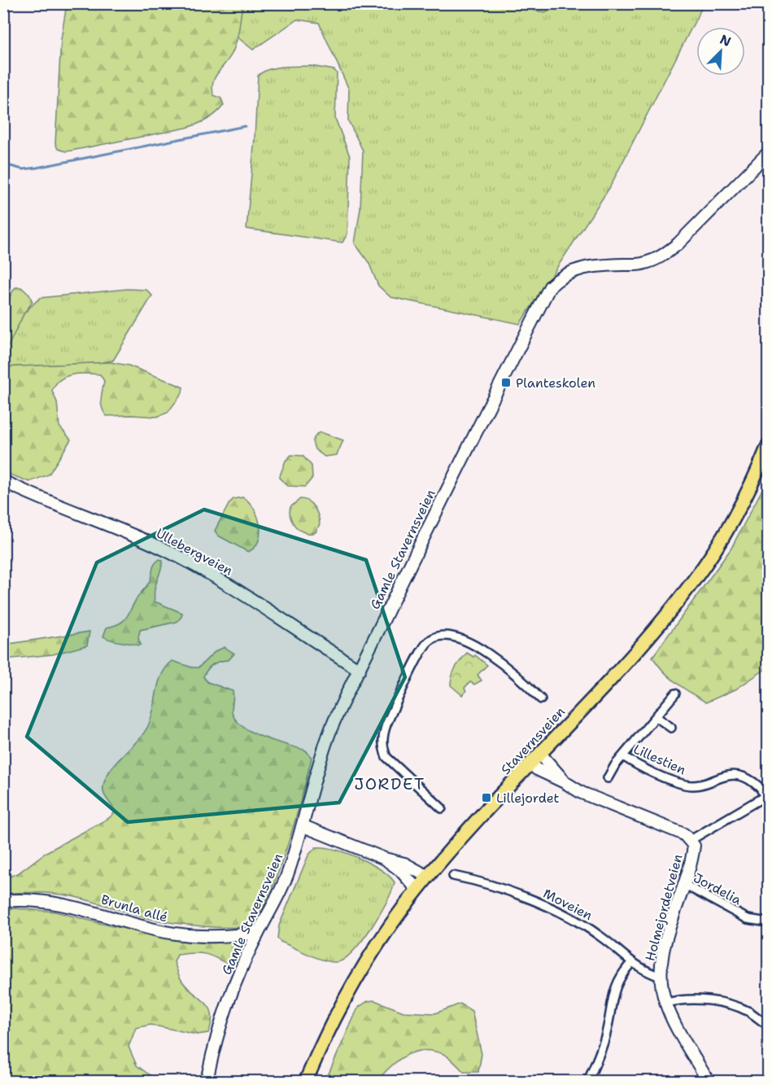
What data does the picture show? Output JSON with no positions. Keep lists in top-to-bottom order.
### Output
{
  "streets": {
    "main road": ["Stavernsveien"],
    "street": [
      "Gamle Stavernsveien",
      "Ullebergveien",
      "Lillestien",
      "Jordelia",
      "Moveien",
      "Holmejordetveien",
      "Brunla allé"
    ]
  },
  "crossings": [
    ["Gamle Stavernsveien", "Ullebergveien"],
    ["Gamle Stavernsveien", "Brunla allé"],
    ["Stavernsveien", "Holmejordetveien"],
    ["Lillestien", "Holmejordetveien"],
    ["Jordelia", "Holmejordetveien"],
    ["Moveien", "Holmejordetveien"]
  ],
  "districts": ["JORDET"],
  "places": {
    "transit": ["Planteskolen", "Lillejordet"]
  },
  "north": "top right"
}
